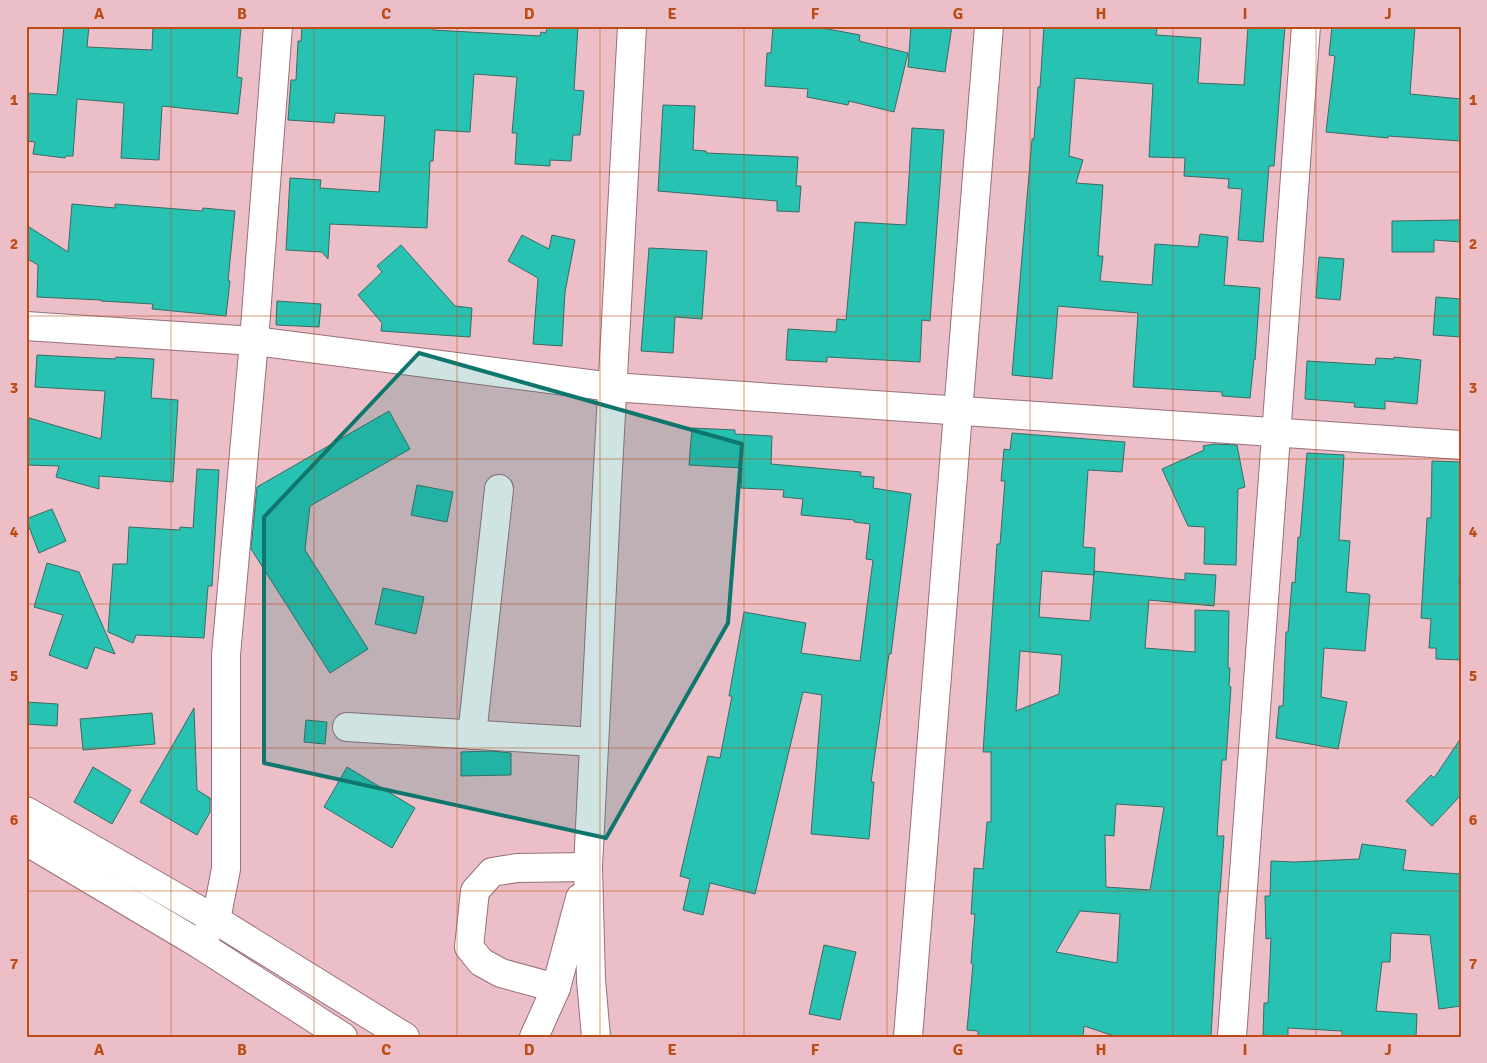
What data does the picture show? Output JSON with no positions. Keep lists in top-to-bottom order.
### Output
{
  "grid": {
    "columns": [
      "A",
      "B",
      "C",
      "D",
      "E",
      "F",
      "G",
      "H",
      "I",
      "J"
    ],
    "rows": [
      "1",
      "2",
      "3",
      "4",
      "5",
      "6",
      "7"
    ]
  }
}
